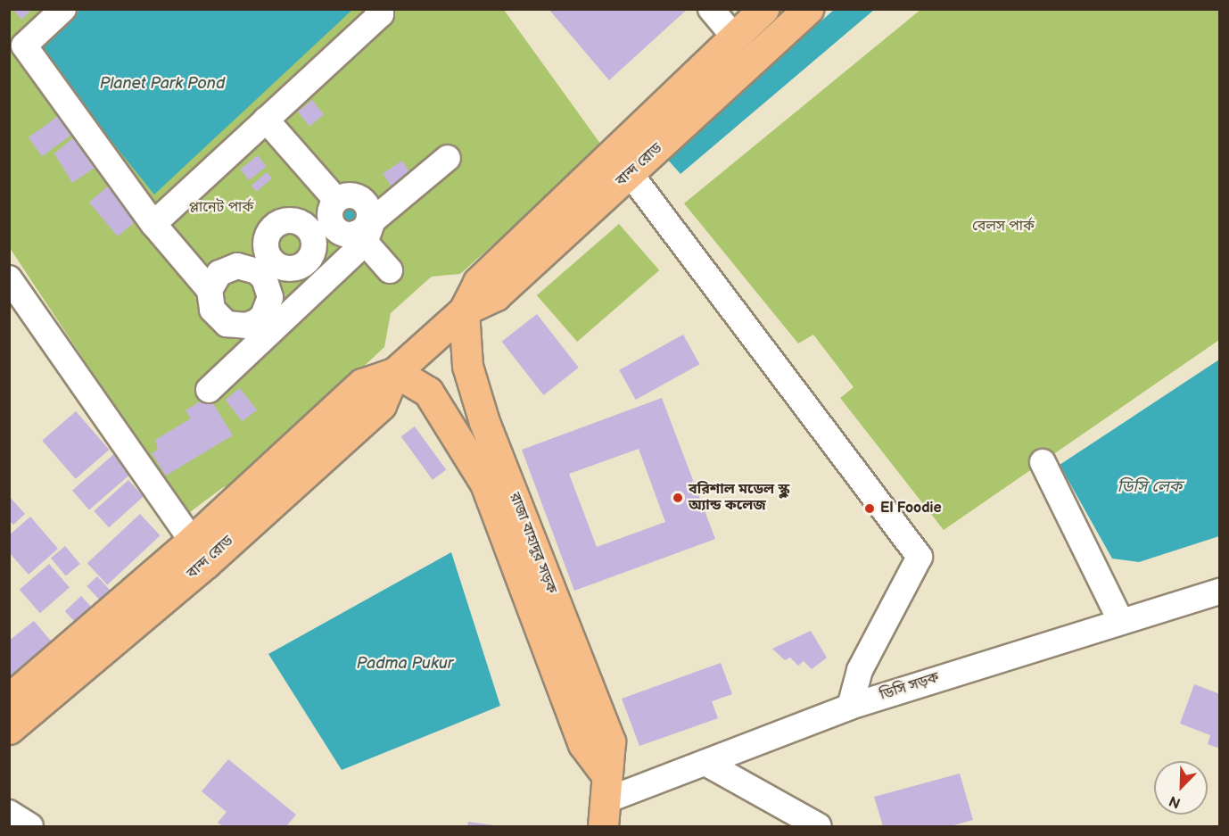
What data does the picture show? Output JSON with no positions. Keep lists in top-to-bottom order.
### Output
{
  "streets": {
    "main road": ["বান্দ রোড", "রাজা বাহাদুর সড়ক"],
    "street": ["ডিসি সড়ক"]
  },
  "crossings": [
    ["বান্দ রোড", "রাজা বাহাদুর সড়ক"],
    ["রাজা বাহাদুর সড়ক", "ডিসি সড়ক"]
  ],
  "water": ["Planet Park Pond", "ডিসি লেক", "Padma Pukur"],
  "parks": ["প্লানেট পার্ক", "বেলস পার্ক"],
  "places": ["বরিশাল মডেল স্কুল অ্যান্ড কলেজ", "El Foodie"],
  "north": "bottom left"
}
